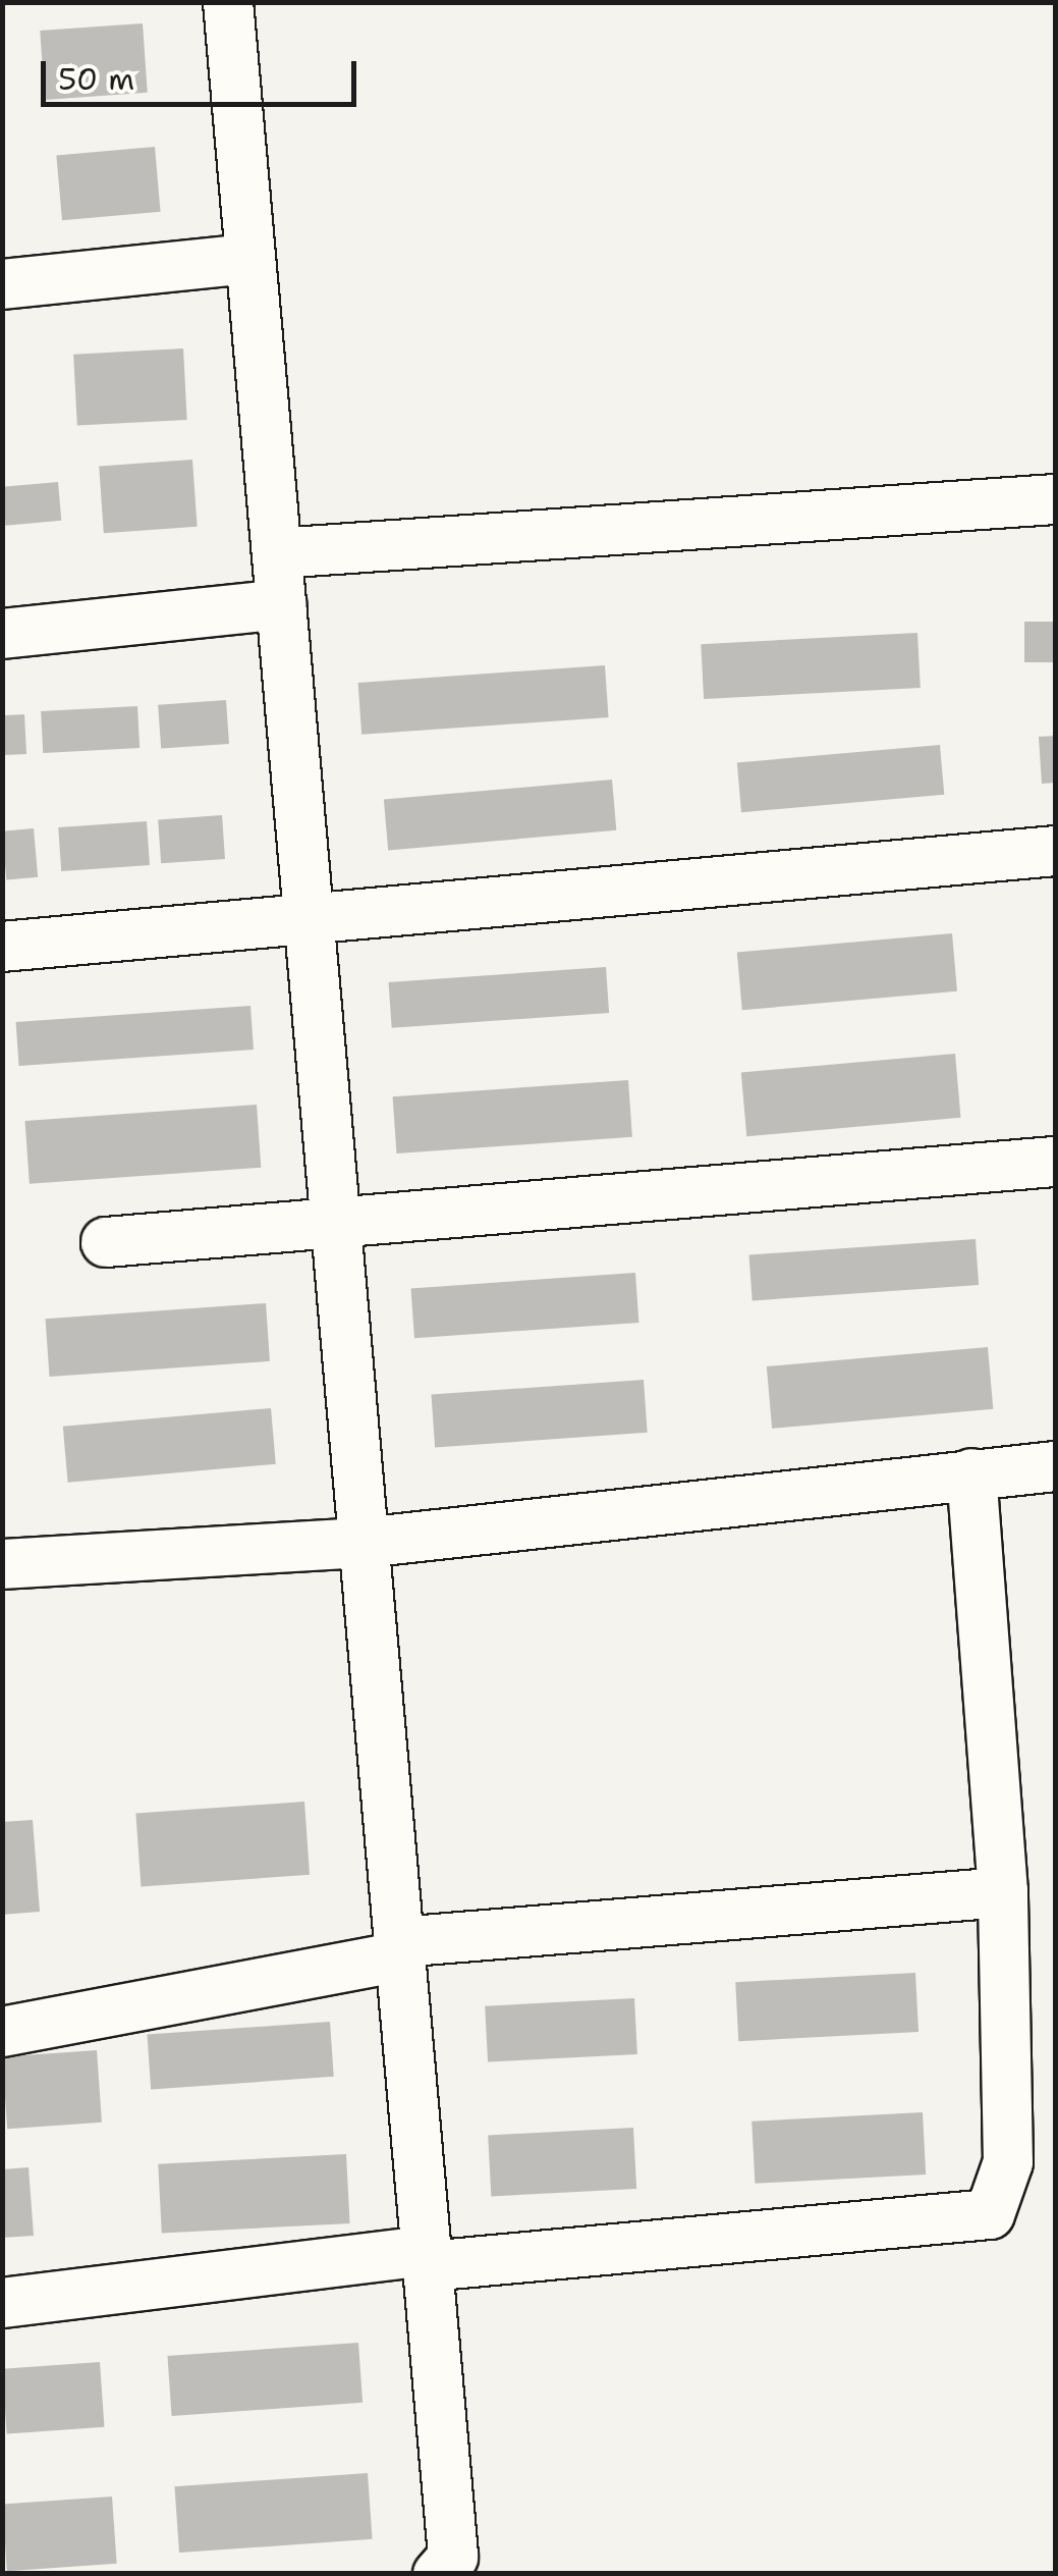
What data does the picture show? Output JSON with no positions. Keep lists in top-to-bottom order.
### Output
{
  "scale_bar": "50 m"
}
